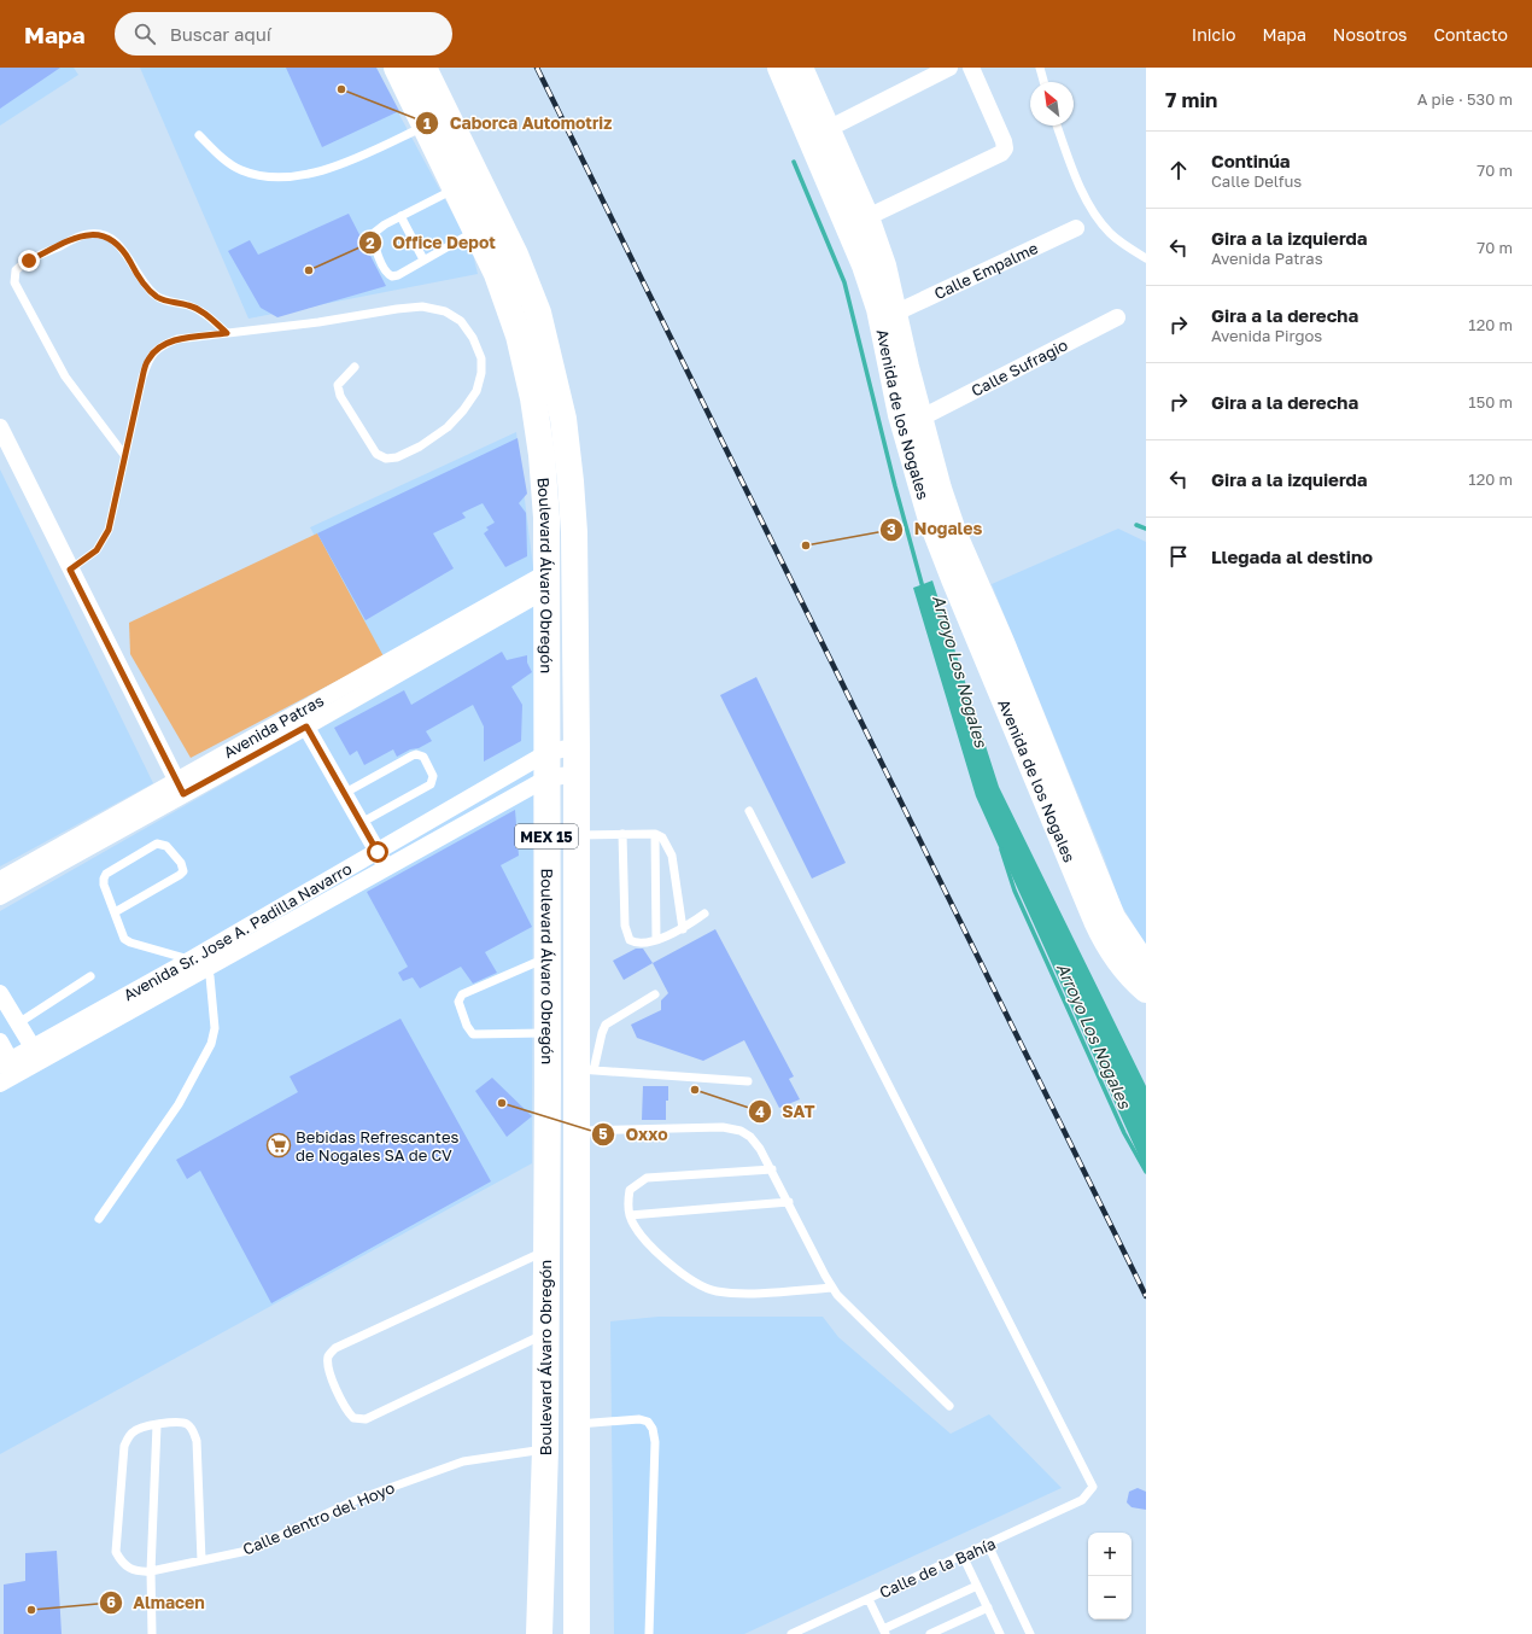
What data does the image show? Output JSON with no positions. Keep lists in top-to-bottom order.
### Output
{
  "streets": {
    "highway": ["Boulevard Álvaro Obregón", "MEX 15"],
    "main road": ["Avenida de los Nogales"],
    "street": [
      "Calle Empalme",
      "Calle Sufragio",
      "Avenida Patras",
      "Avenida Sr. Jose A. Padilla Navarro"
    ],
    "lane": ["Calle dentro del Hoyo", "Calle de la Bahía"]
  },
  "crossings": [
    ["Calle Empalme", "Avenida de los Nogales"],
    ["Calle Sufragio", "Avenida de los Nogales"],
    ["Boulevard Álvaro Obregón", "Avenida Patras"],
    ["Boulevard Álvaro Obregón", "Avenida Sr. Jose A. Padilla Navarro"],
    ["Boulevard Álvaro Obregón", "Calle dentro del Hoyo"]
  ],
  "water": ["Arroyo Los Nogales"],
  "places": {
    "other": [
      "Caborca Automotriz",
      "Office Depot",
      "Nogales",
      "SAT",
      "Oxxo",
      "Almacen"
    ],
    "supermarket": ["Bebidas Refrescantes de Nogales SA de CV"]
  },
  "north": "top left",
  "page": {
    "header": "Mapa",
    "search": "Buscar aquí",
    "nav": [
      "Inicio",
      "Mapa",
      "Nosotros",
      "Contacto"
    ],
    "heading": ["7 min", "A pie · 530 m"],
    "list": [
      ["Continúa", "Calle Delfus", "70 m"],
      ["Gira a la izquierda", "Avenida Patras", "70 m"],
      ["Gira a la derecha", "Avenida Pirgos", "120 m"],
      ["Gira a la derecha", "150 m"],
      ["Gira a la izquierda", "120 m"],
      "Llegada al destino"
    ],
    "map_buttons": ["+", "−"]
  }
}
